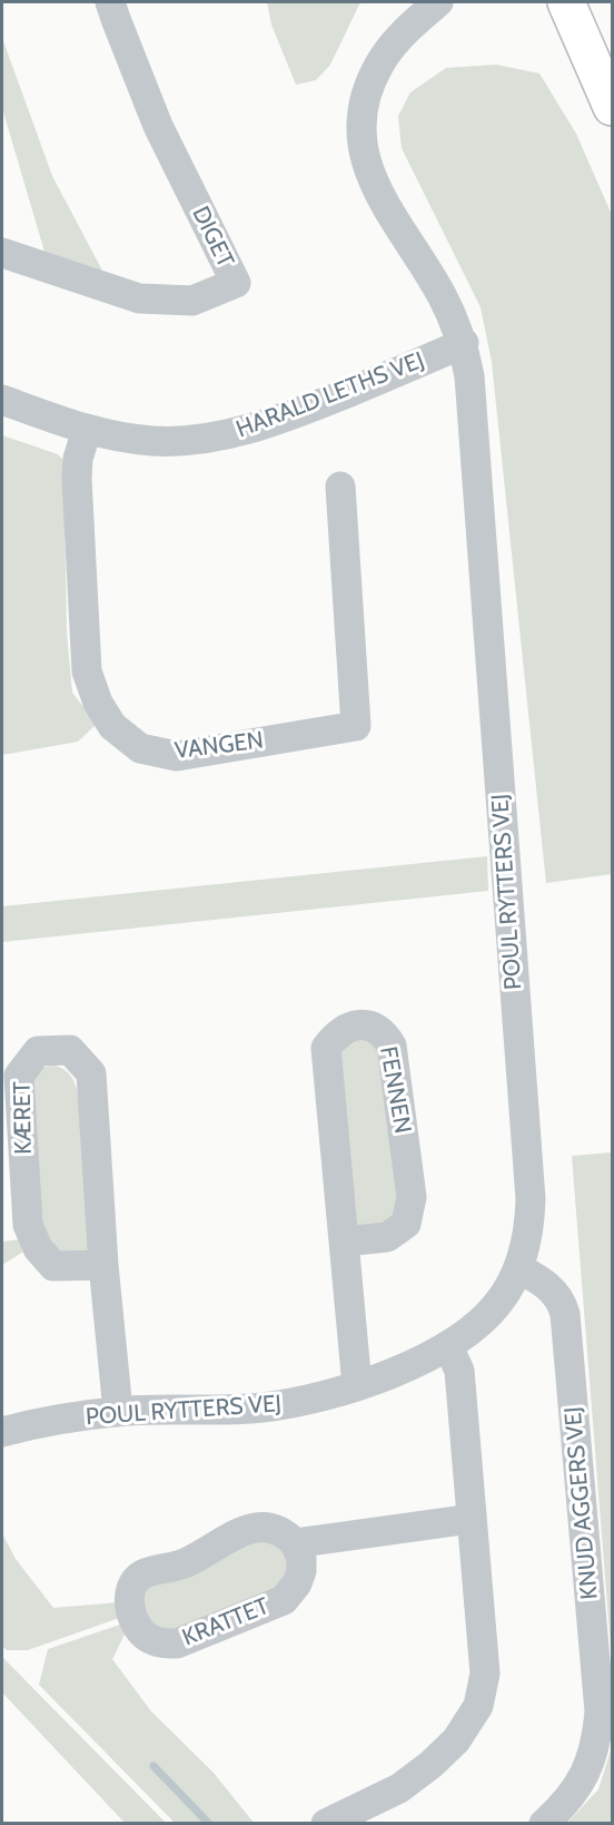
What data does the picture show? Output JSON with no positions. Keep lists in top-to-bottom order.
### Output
{
  "streets": {
    "street": [
      "DIGET",
      "HARALD LETHS VEJ",
      "VANGEN",
      "POUL RYTTERS VEJ",
      "FENNEN",
      "KÆRET",
      "KNUD AGGERS VEJ",
      "KRATTET"
    ]
  },
  "crossings": [
    ["HARALD LETHS VEJ", "VANGEN"],
    ["HARALD LETHS VEJ", "POUL RYTTERS VEJ"],
    ["POUL RYTTERS VEJ", "FENNEN"],
    ["POUL RYTTERS VEJ", "KÆRET"],
    ["POUL RYTTERS VEJ", "KNUD AGGERS VEJ"]
  ]
}
